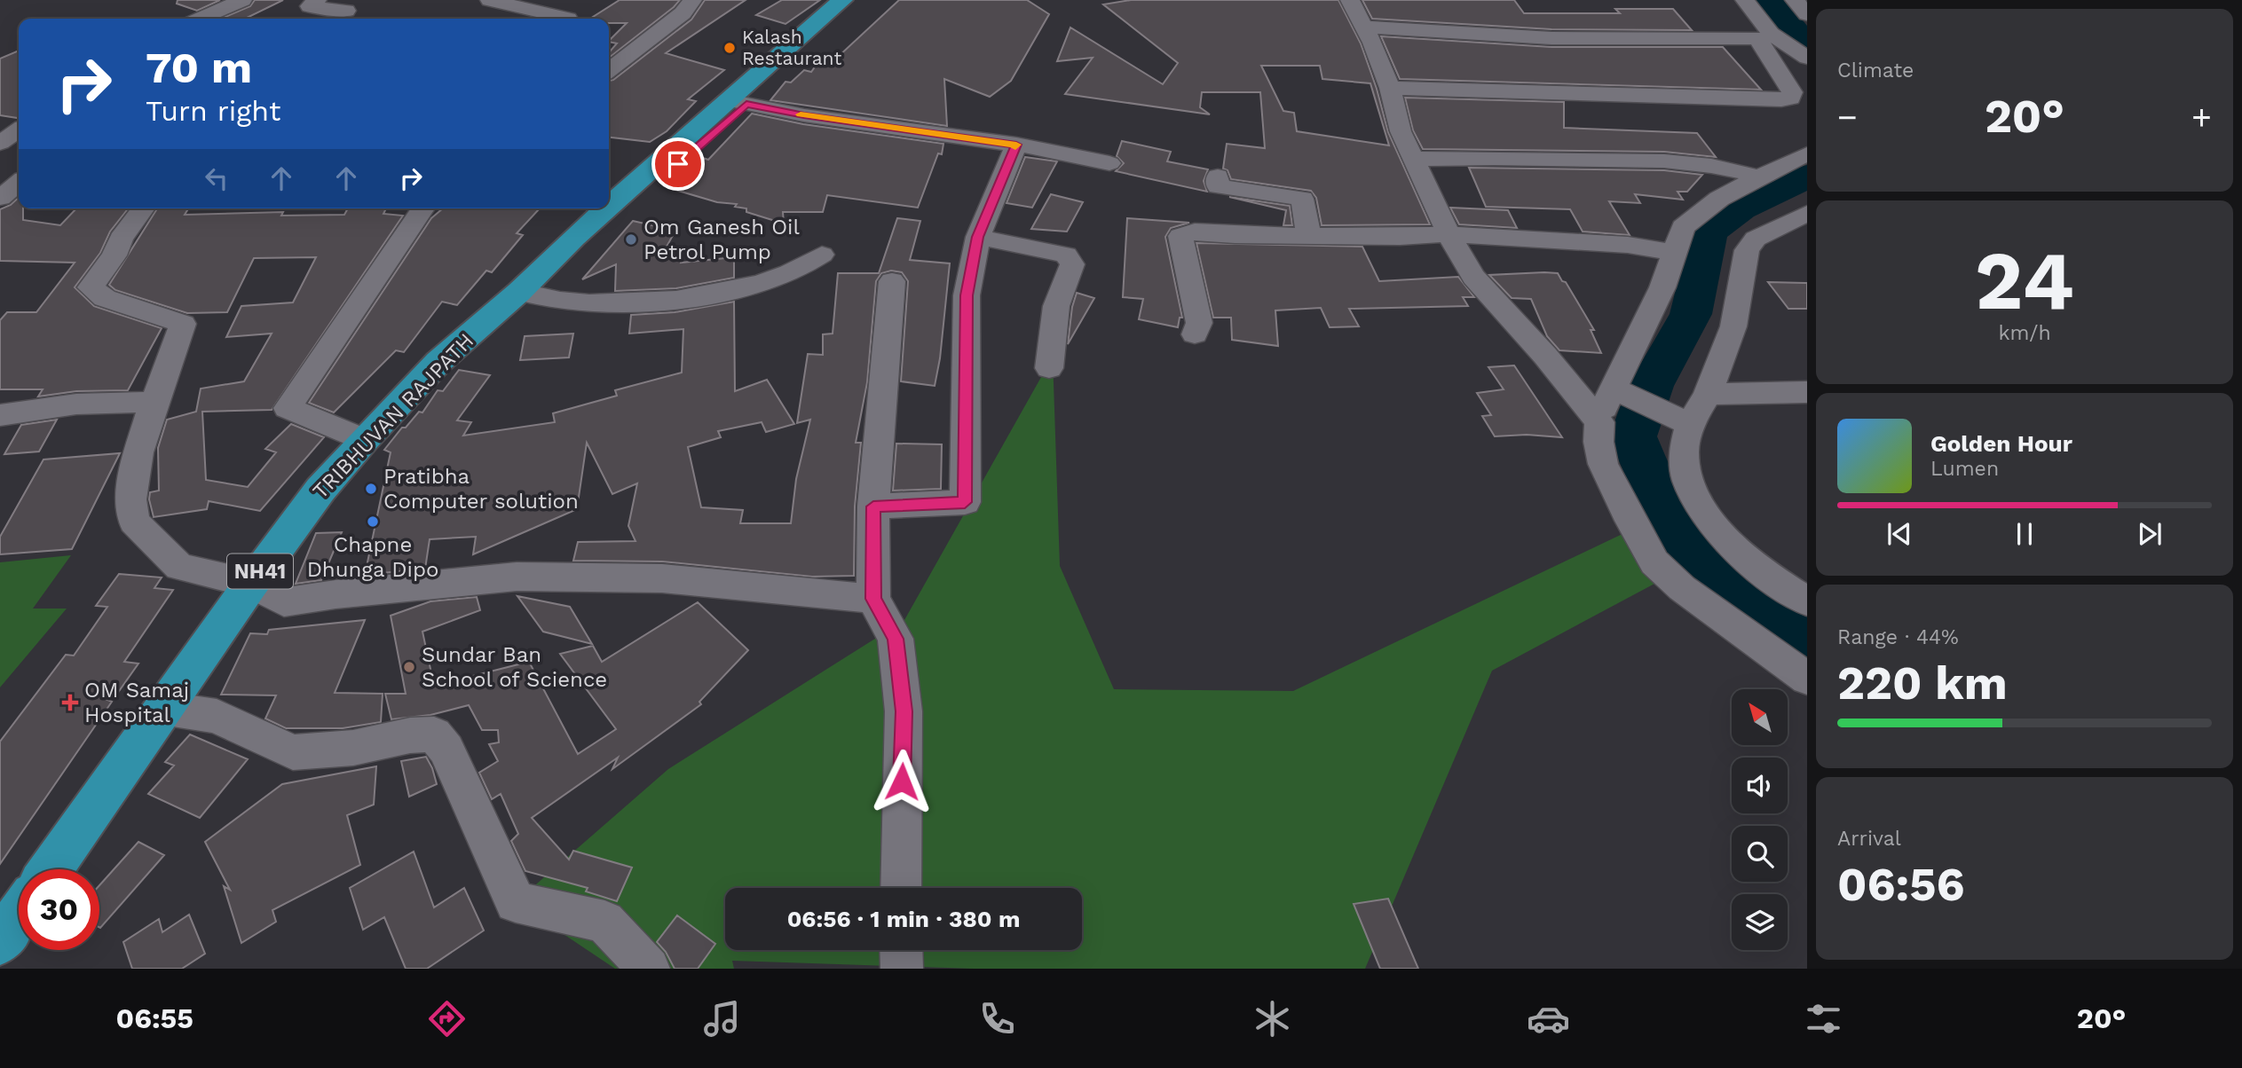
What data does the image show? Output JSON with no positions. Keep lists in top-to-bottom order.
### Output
{
  "streets": {
    "highway": ["TRIBHUVAN RAJPATH", "NH41"]
  },
  "places": {
    "other": [
      "Kalash Restaurant",
      "Om Ganesh Oil Petrol Pump",
      "Pratibha Computer solution",
      "Chapne Dhunga Dipo",
      "Sundar Ban School of Science"
    ],
    "health": ["OM Samaj Hospital"]
  },
  "north": "top left",
  "page": {
    "tile": [
      "Climate",
      ["24", "km/h"],
      ["Range · 44%", "220 km"],
      ["Arrival", "06:56"]
    ],
    "turn": ["70 m", "Turn right"],
    "heat": ["−", "20°", "+"],
    "song": ["Golden Hour", "Lumen"],
    "limit": "30",
    "trip": "06:56 · 1 min · 380 m",
    "tabs": ["06:55", "20°"]
  }
}
